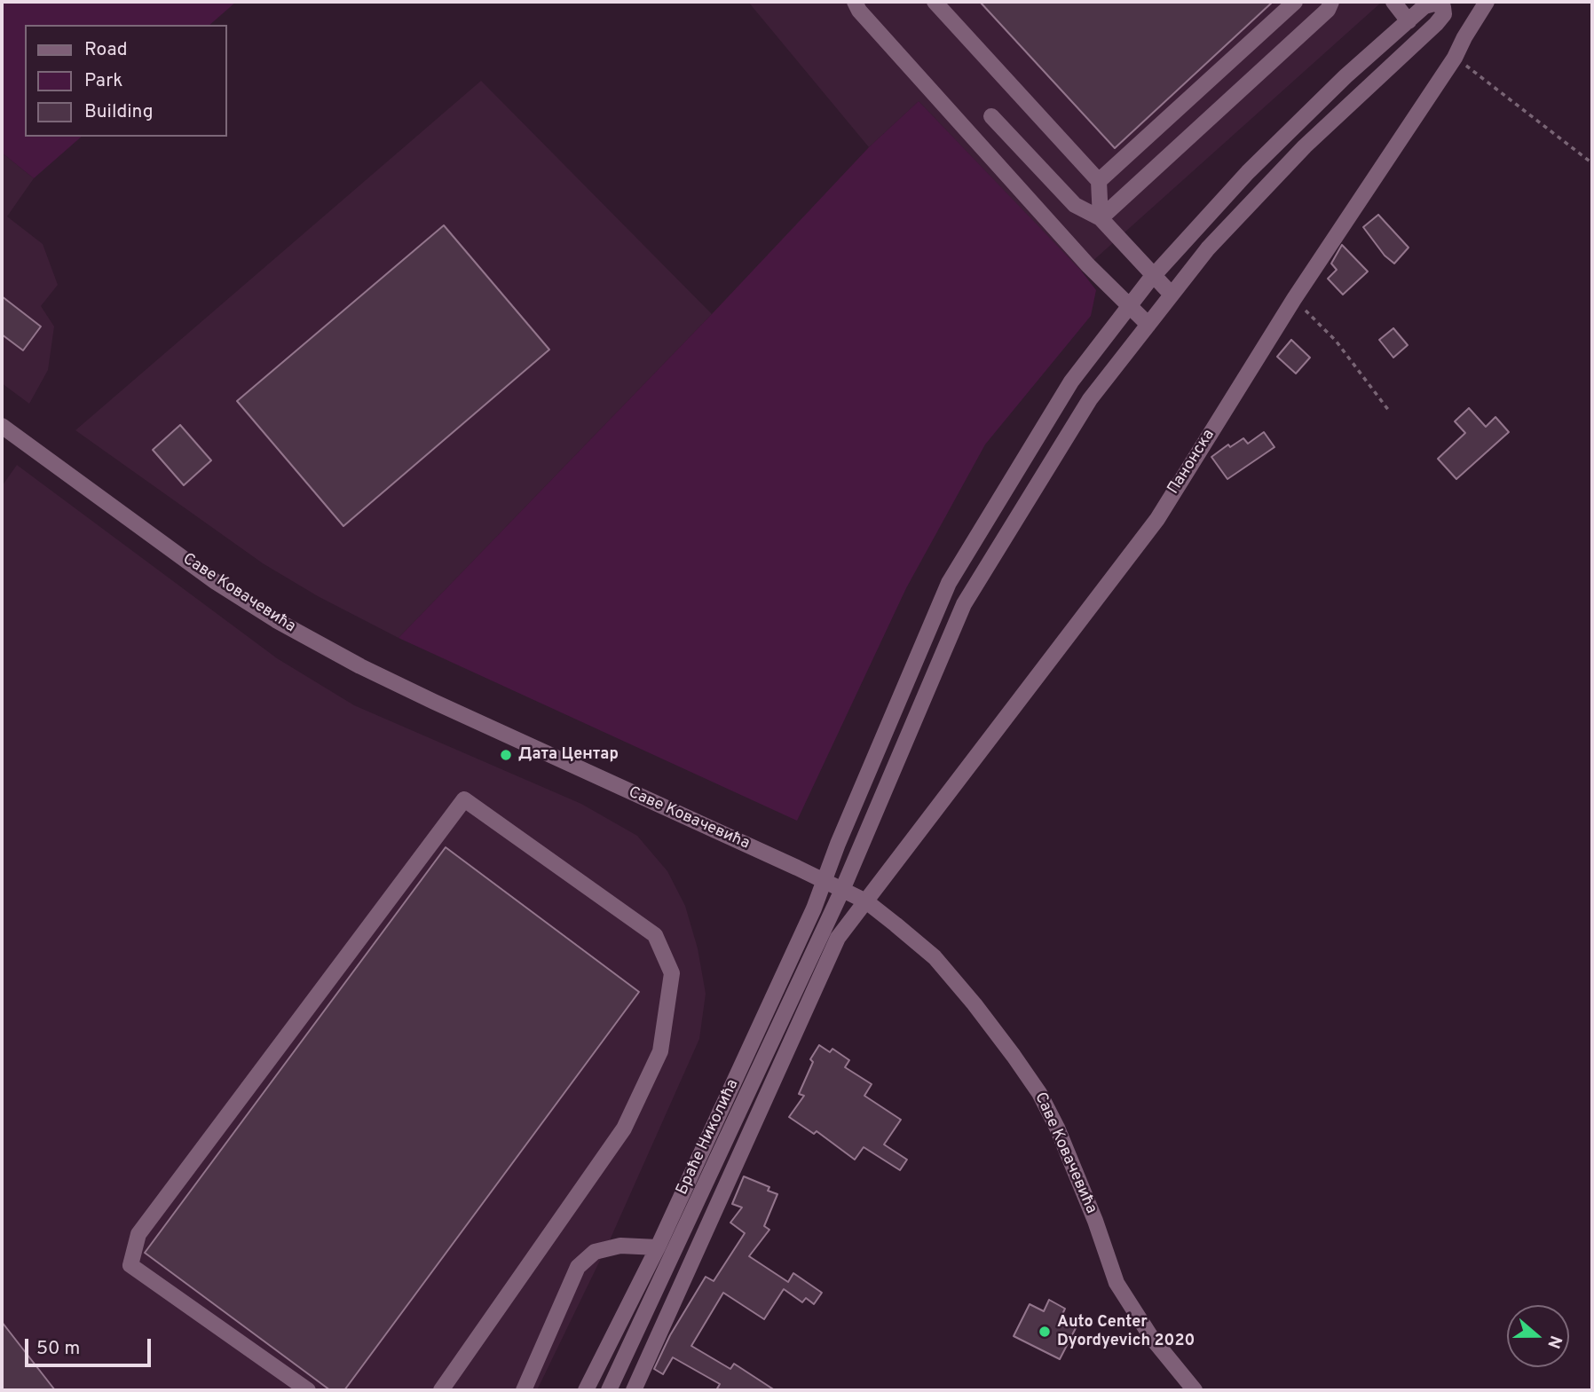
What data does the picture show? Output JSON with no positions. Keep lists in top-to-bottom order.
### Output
{
  "streets": {
    "street": ["Панонска", "Саве Ковачевића", "Браће Николића"]
  },
  "crossings": [
    ["Панонска", "Саве Ковачевића"],
    ["Саве Ковачевића", "Браће Николића"]
  ],
  "places": ["Дата Центар", "Auto Center Dyordyevich 2020"],
  "legend": ["Road", "Park", "Building"],
  "scale_bar": "50 m",
  "north": "right"
}
